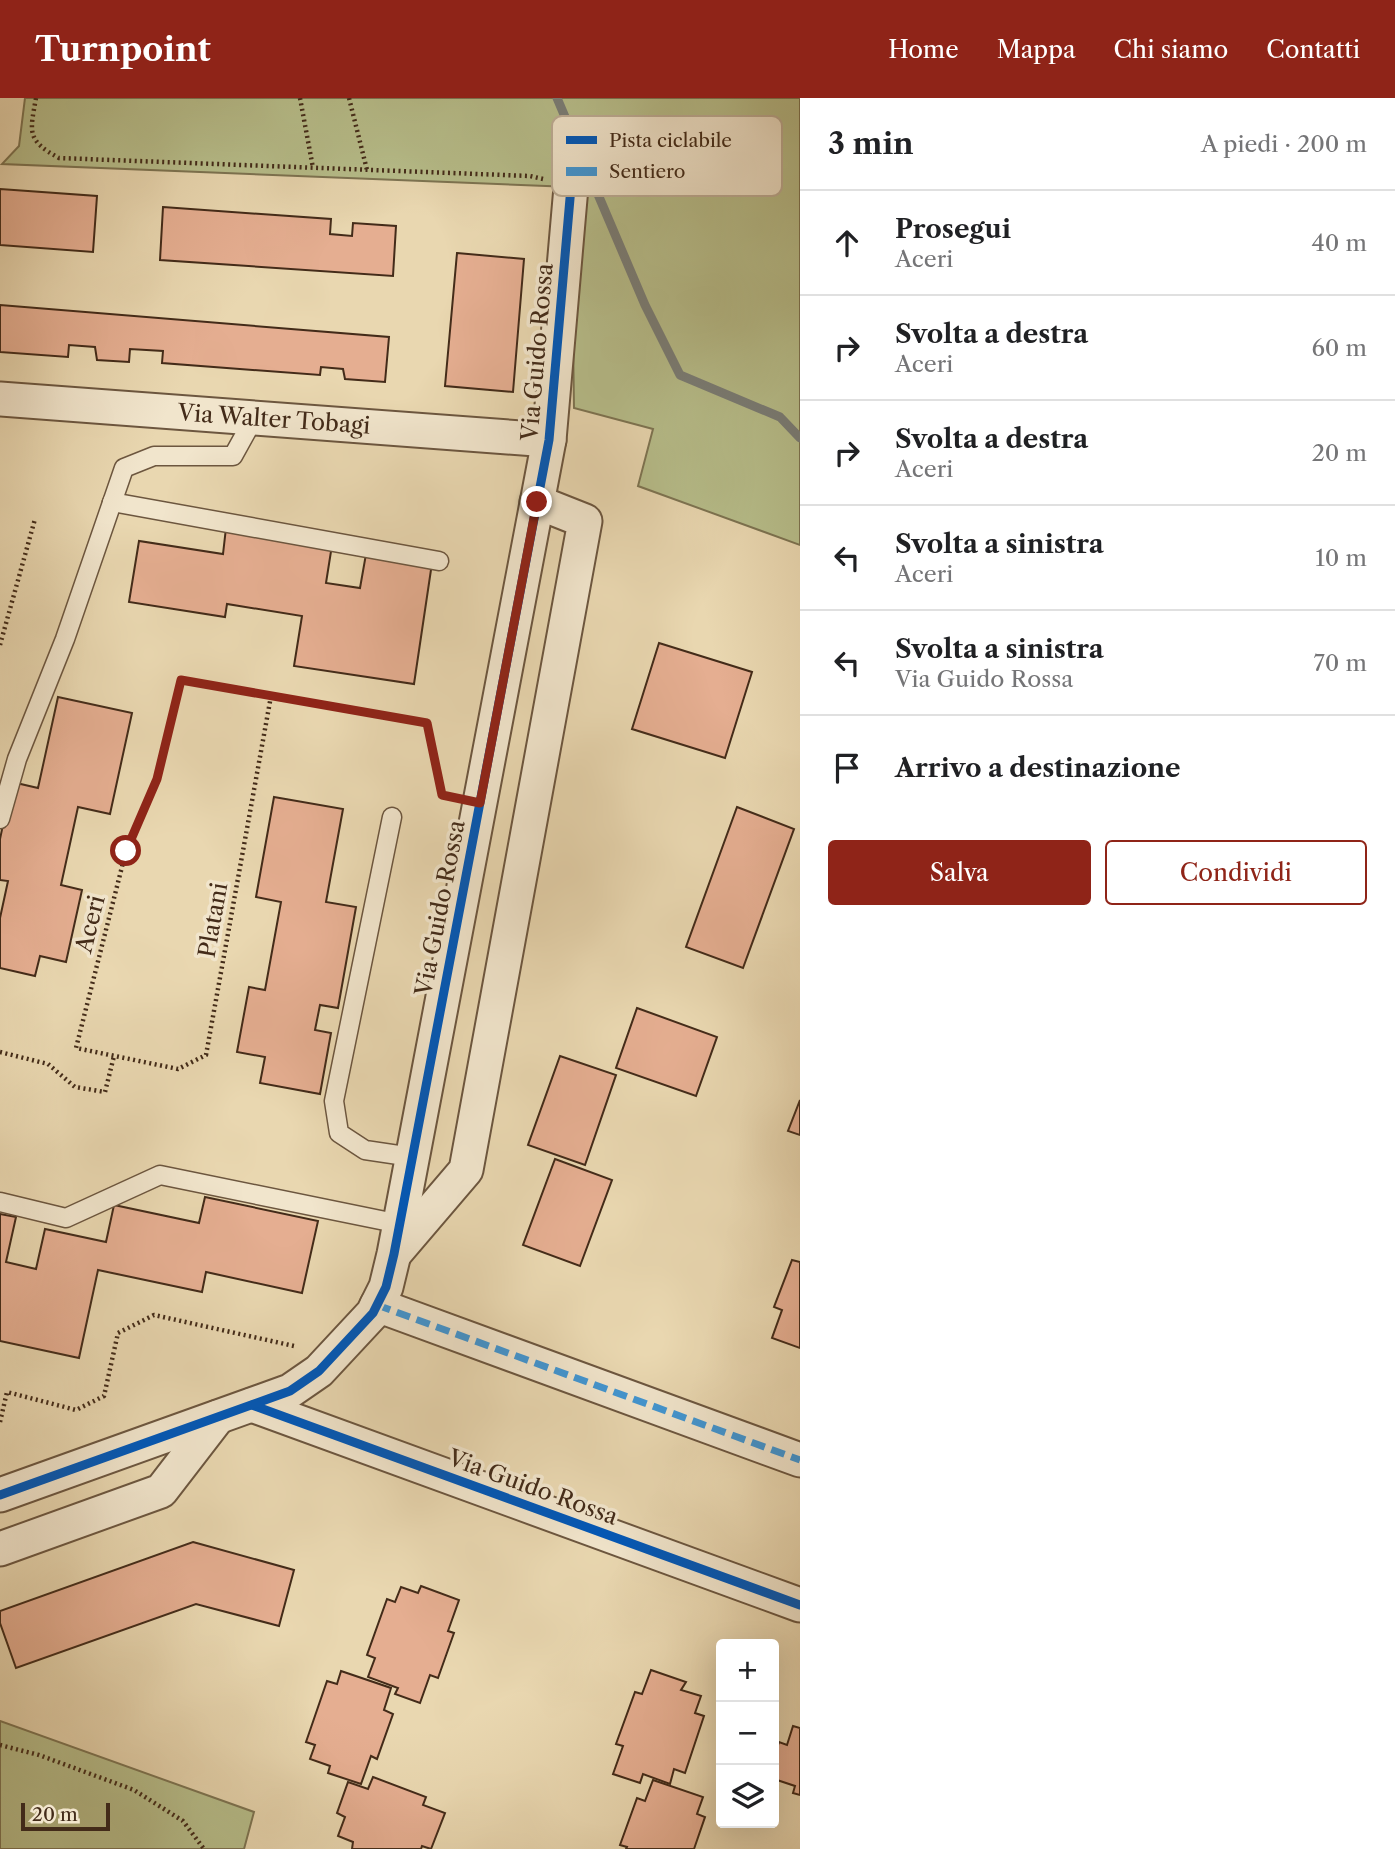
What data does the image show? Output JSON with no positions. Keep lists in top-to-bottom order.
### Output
{
  "streets": {
    "street": ["Via Guido Rossa", "Via Walter Tobagi"],
    "path": ["Platani", "Aceri"]
  },
  "crossings": [
    ["Via Guido Rossa", "Via Walter Tobagi"],
    ["Via Guido Rossa", "Aceri"],
    ["Platani", "Aceri"]
  ],
  "legend": ["Pista ciclabile", "Sentiero"],
  "scale_bar": "20 m",
  "page": {
    "header": "Turnpoint",
    "nav": [
      "Home",
      "Mappa",
      "Chi siamo",
      "Contatti"
    ],
    "heading": ["3 min", "A piedi · 200 m"],
    "list": [
      ["Prosegui", "Aceri", "40 m"],
      ["Svolta a destra", "Aceri", "60 m"],
      ["Svolta a destra", "Aceri", "20 m"],
      ["Svolta a sinistra", "Aceri", "10 m"],
      ["Svolta a sinistra", "Via Guido Rossa", "70 m"],
      "Arrivo a destinazione"
    ],
    "buttons": ["Salva", "Condividi"],
    "map_buttons": ["+", "−"],
    "scale": "20 m"
  }
}
